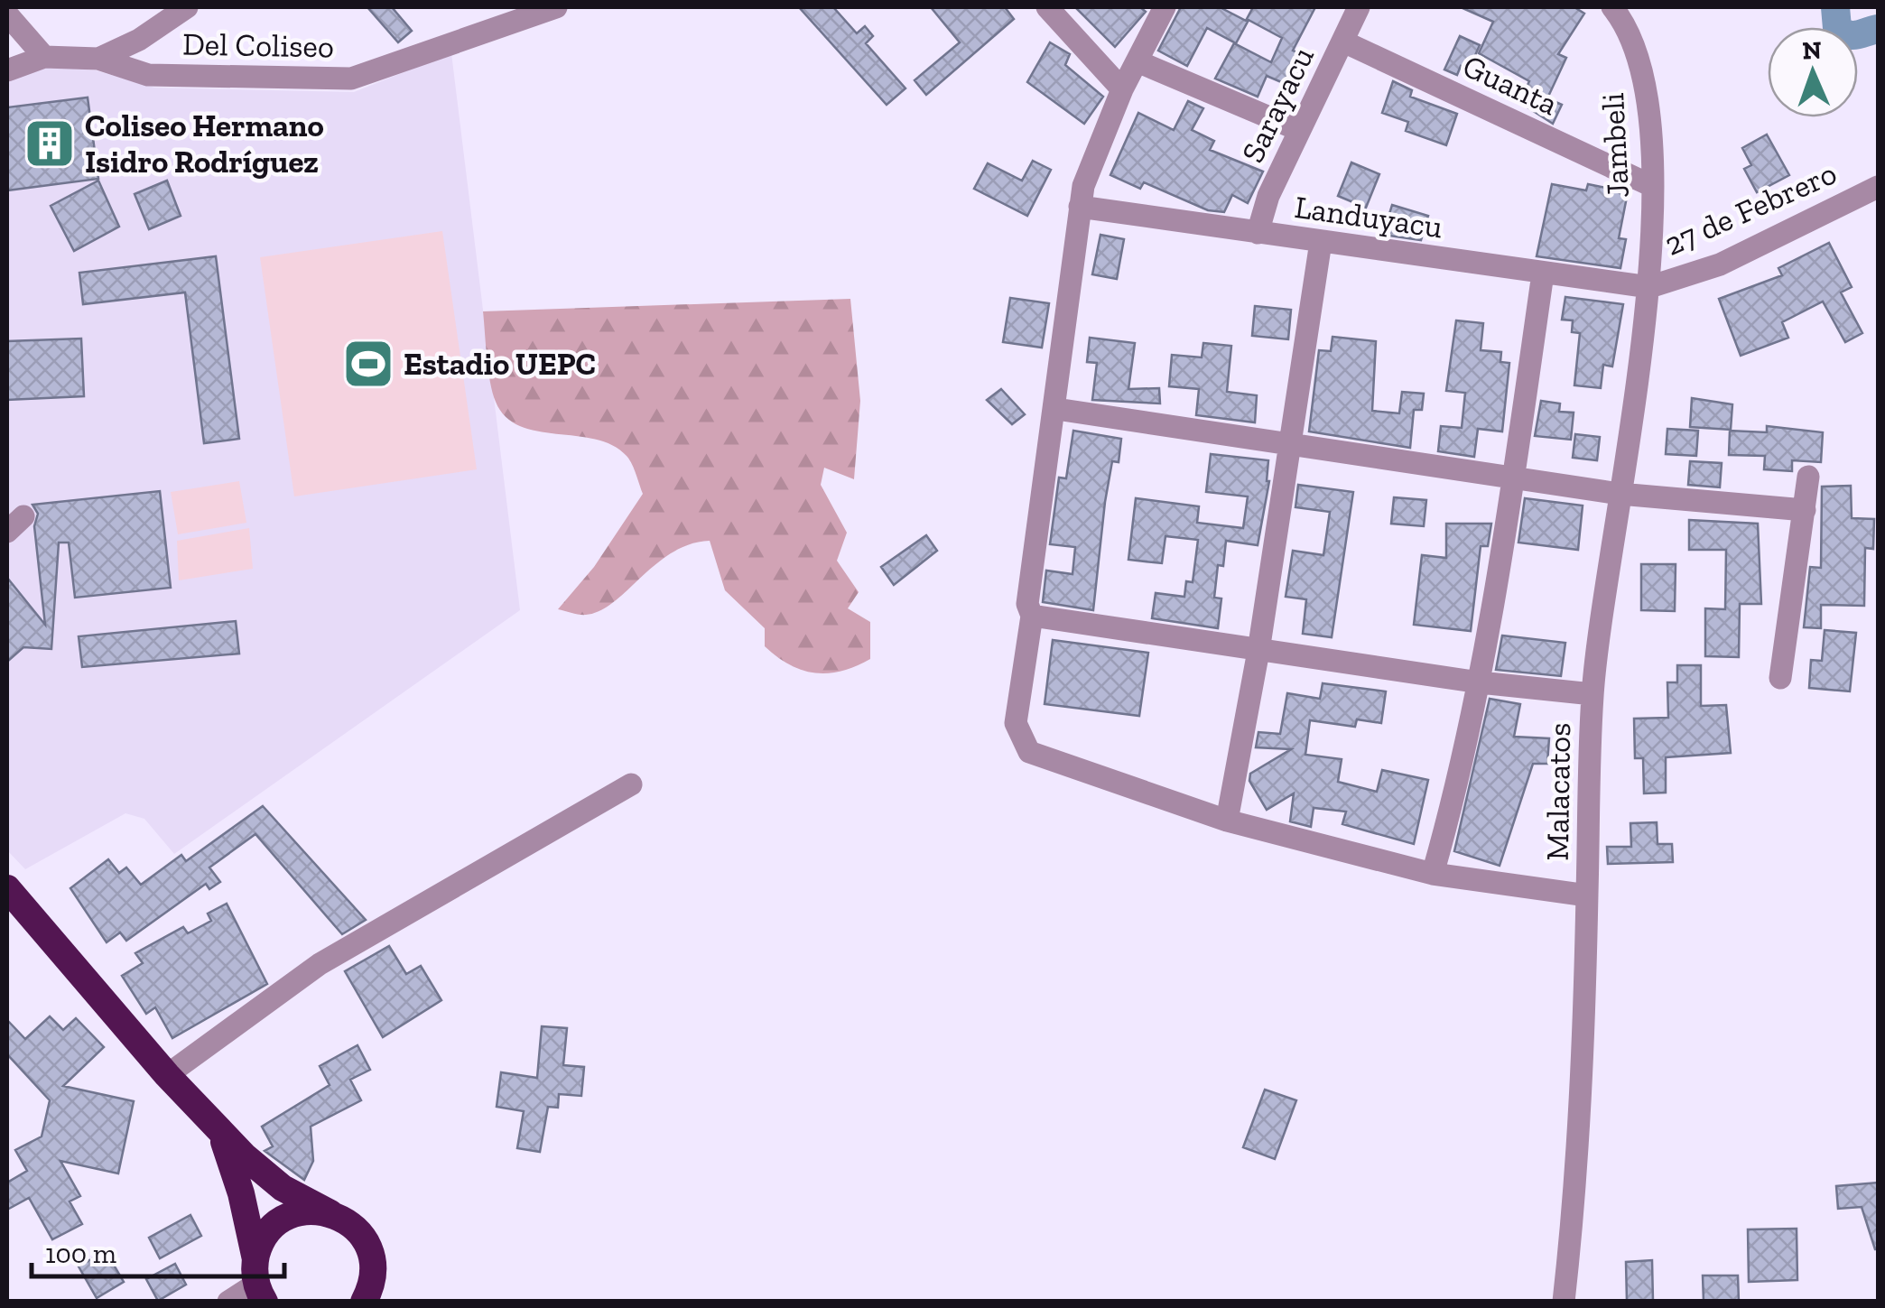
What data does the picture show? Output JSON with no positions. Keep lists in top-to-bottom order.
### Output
{
  "streets": {
    "street": [
      "Del Coliseo",
      "Guanta",
      "Sarayacu",
      "Jambeli",
      "27 de Febrero",
      "Landuyacu",
      "Malacatos"
    ]
  },
  "crossings": [
    ["Guanta", "Sarayacu"],
    ["Guanta", "Jambeli"],
    ["Sarayacu", "Landuyacu"],
    ["Jambeli", "27 de Febrero"],
    ["Jambeli", "Landuyacu"],
    ["Jambeli", "Malacatos"],
    ["27 de Febrero", "Landuyacu"],
    ["27 de Febrero", "Malacatos"],
    ["Landuyacu", "Malacatos"]
  ],
  "places": {
    "building": ["Coliseo Hermano Isidro Rodríguez"],
    "sports": ["Estadio UEPC"]
  },
  "scale_bar": "100 m",
  "north": "top"
}
